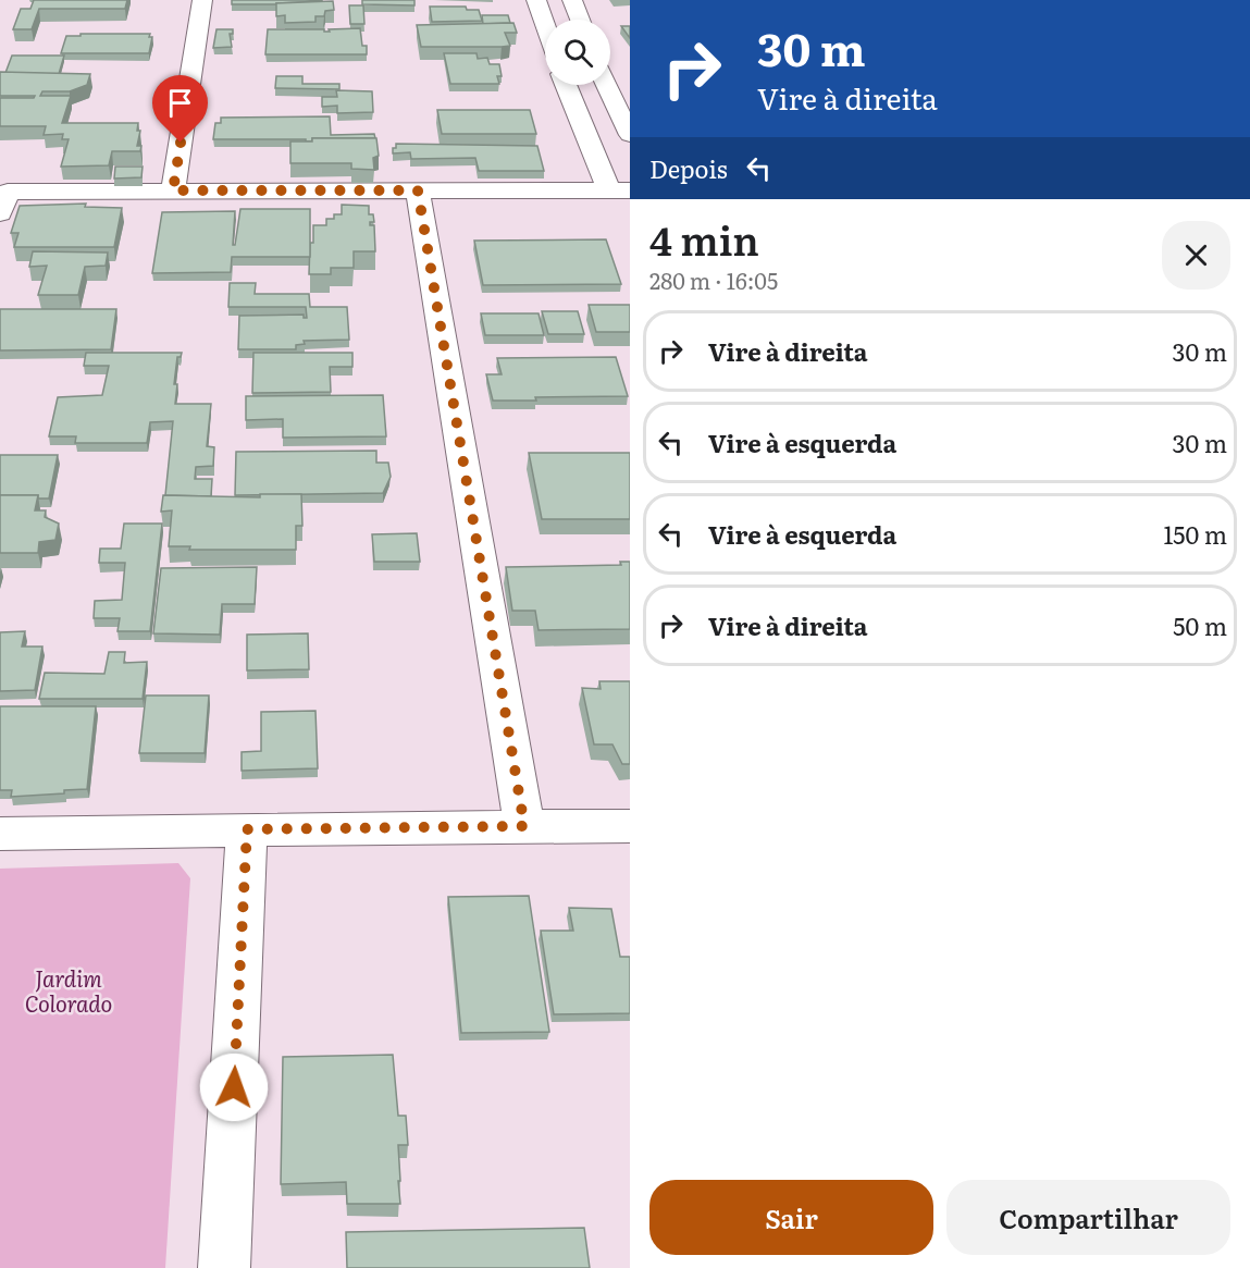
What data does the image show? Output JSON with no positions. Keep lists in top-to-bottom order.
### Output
{
  "parks": ["Jardim Colorado"],
  "page": {
    "turn": ["30 m", "Vire à direita"],
    "then": "Depois",
    "heading": ["4 min", "280 m · 16:05"],
    "list": [
      {
        "name": "Vire à direita",
        "value": "30 m"
      },
      {
        "name": "Vire à esquerda",
        "value": "30 m"
      },
      {
        "name": "Vire à esquerda",
        "value": "150 m"
      },
      {
        "name": "Vire à direita",
        "value": "50 m"
      }
    ],
    "buttons": ["Sair", "Compartilhar"]
  }
}
